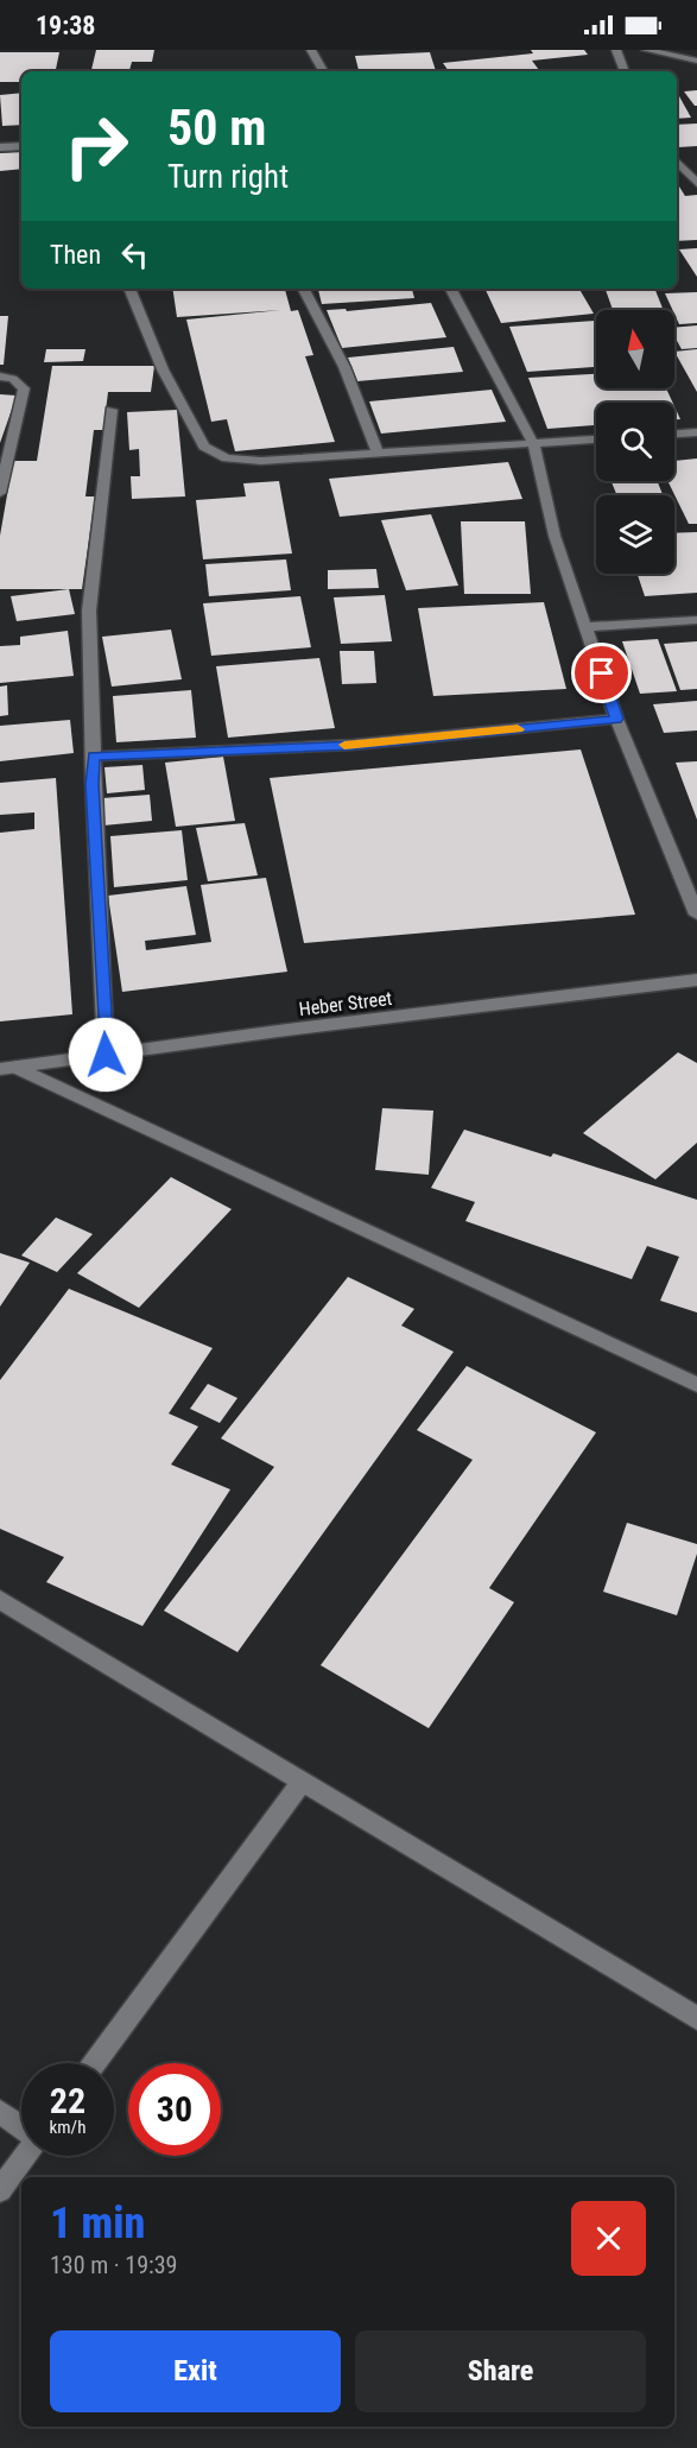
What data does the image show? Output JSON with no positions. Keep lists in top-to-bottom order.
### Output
{
  "streets": {
    "street": ["Heber Street"]
  },
  "north": "top",
  "page": {
    "status": "19:38",
    "turn": ["50 m", "Turn right"],
    "then": "Then",
    "speed": "22 km/h",
    "limit": "30",
    "heading": ["1 min", "130 m · 19:39"],
    "buttons": ["Exit", "Share"]
  }
}
